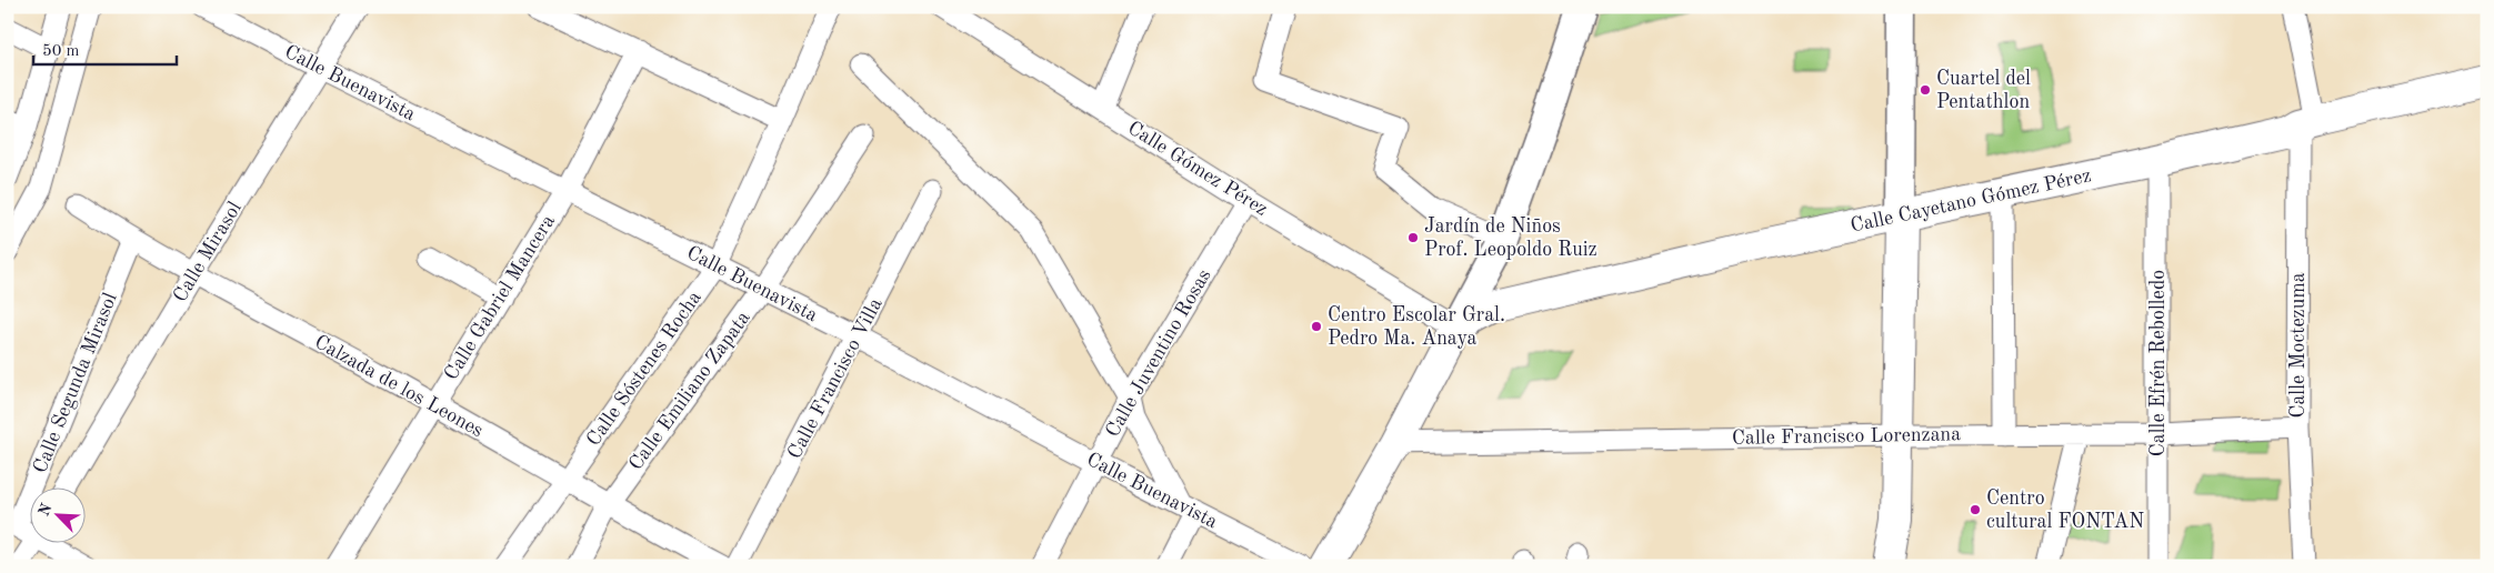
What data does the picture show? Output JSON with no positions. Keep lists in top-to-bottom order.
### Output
{
  "streets": {
    "main road": ["Calle Cayetano Gómez Pérez"],
    "street": [
      "Calle Buenavista",
      "Calle Gómez Pérez",
      "Calle Mirasol",
      "Calle Gabriel Mancera",
      "Calle Moctezuma",
      "Calle Juventino Rosas",
      "Calle Efrén Rebolledo",
      "Calle Sóstenes Rocha",
      "Calle Francisco Villa",
      "Calle Segunda Mirasol",
      "Calzada de los Leones",
      "Calle Emiliano Zapata",
      "Calle Francisco Lorenzana"
    ]
  },
  "crossings": [
    ["Calle Buenavista", "Calle Mirasol"],
    ["Calle Buenavista", "Calle Gabriel Mancera"],
    ["Calle Buenavista", "Calle Juventino Rosas"],
    ["Calle Buenavista", "Calle Sóstenes Rocha"],
    ["Calle Buenavista", "Calle Francisco Villa"],
    ["Calle Buenavista", "Calle Emiliano Zapata"],
    ["Calle Gómez Pérez", "Calle Cayetano Gómez Pérez"],
    ["Calle Gómez Pérez", "Calle Juventino Rosas"],
    ["Calle Cayetano Gómez Pérez", "Calle Moctezuma"],
    ["Calle Cayetano Gómez Pérez", "Calle Efrén Rebolledo"],
    ["Calle Mirasol", "Calzada de los Leones"],
    ["Calle Gabriel Mancera", "Calzada de los Leones"],
    ["Calle Moctezuma", "Calle Francisco Lorenzana"],
    ["Calle Efrén Rebolledo", "Calle Francisco Lorenzana"],
    ["Calle Sóstenes Rocha", "Calzada de los Leones"],
    ["Calle Segunda Mirasol", "Calzada de los Leones"],
    ["Calzada de los Leones", "Calle Emiliano Zapata"]
  ],
  "places": [
    "Cuartel del Pentathlon",
    "Jardín de Niños Prof. Leopoldo Ruiz",
    "Centro Escolar Gral. Pedro Ma. Anaya",
    "Centro cultural FONTAN"
  ],
  "scale_bar": "50 m",
  "north": "top left"
}
